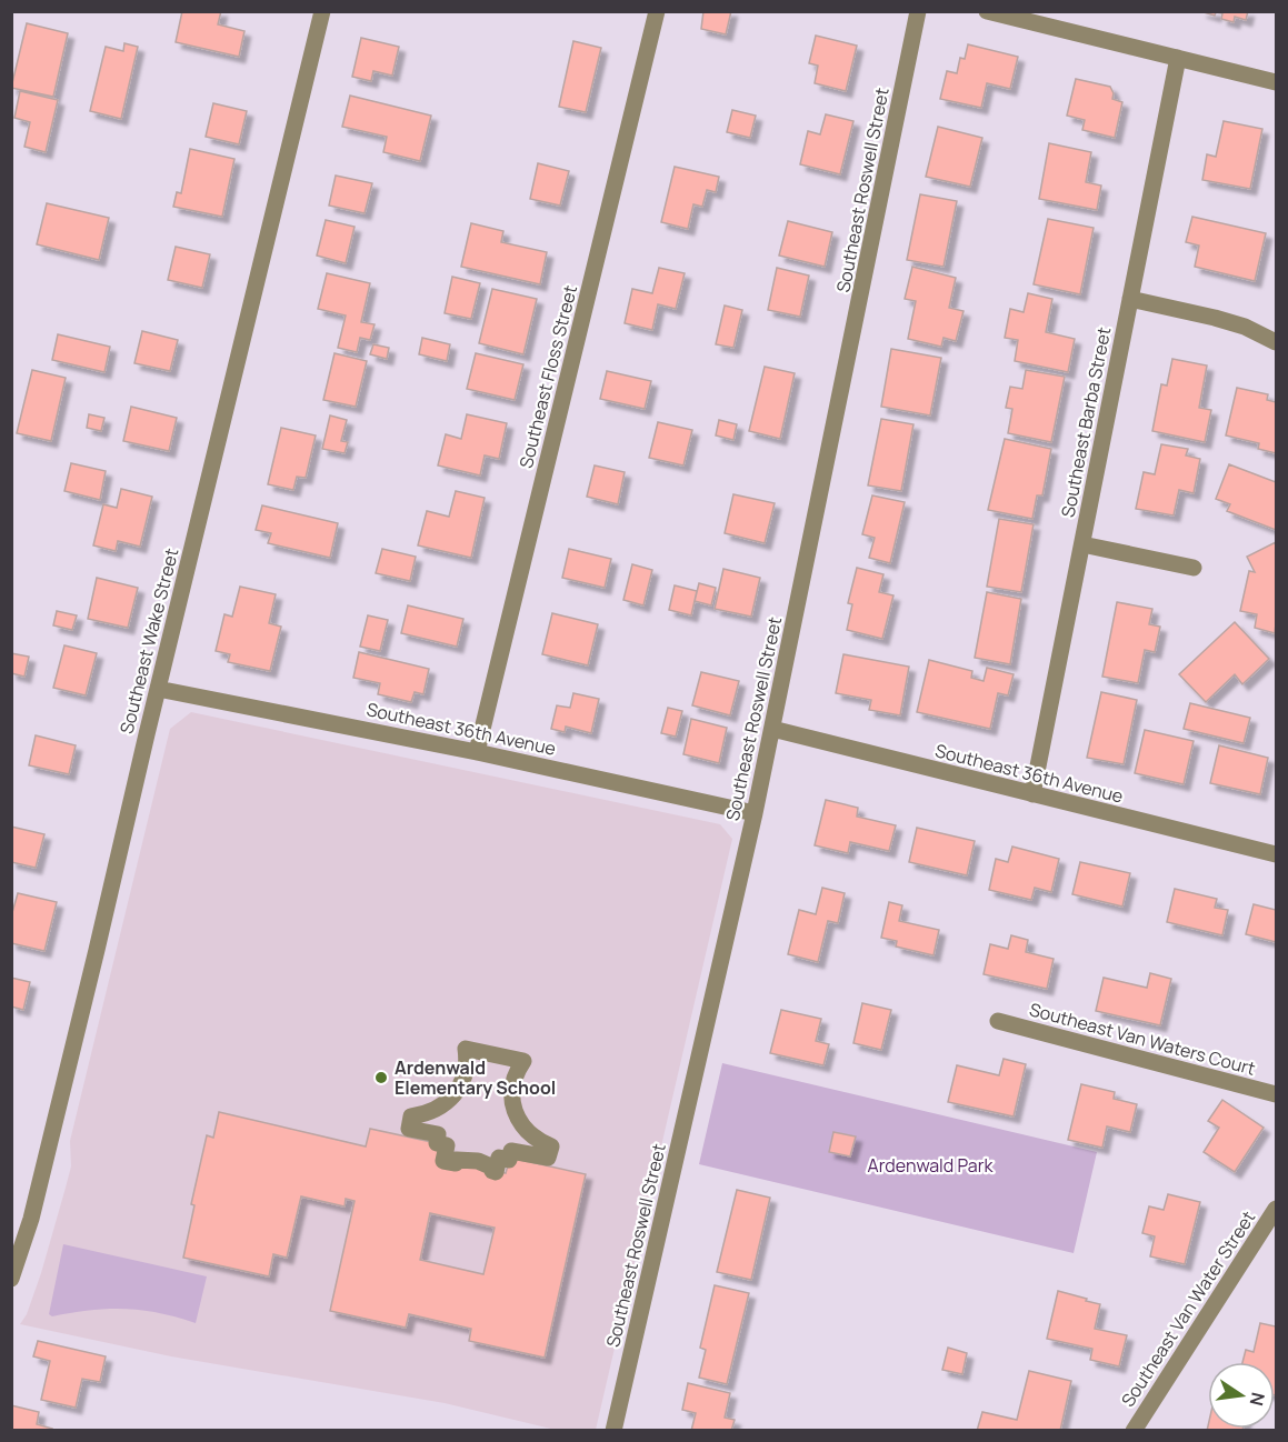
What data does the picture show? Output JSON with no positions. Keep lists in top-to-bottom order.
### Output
{
  "streets": {
    "street": [
      "Southeast Roswell Street",
      "Southeast Floss Street",
      "Southeast Barba Street",
      "Southeast Wake Street",
      "Southeast 36th Avenue",
      "Southeast Van Waters Court",
      "Southeast Van Water Street"
    ]
  },
  "crossings": [
    ["Southeast Roswell Street", "Southeast 36th Avenue"],
    ["Southeast Floss Street", "Southeast 36th Avenue"],
    ["Southeast Barba Street", "Southeast 36th Avenue"],
    ["Southeast Wake Street", "Southeast 36th Avenue"]
  ],
  "parks": ["Ardenwald Park"],
  "places": ["Ardenwald Elementary School"],
  "north": "right"
}
